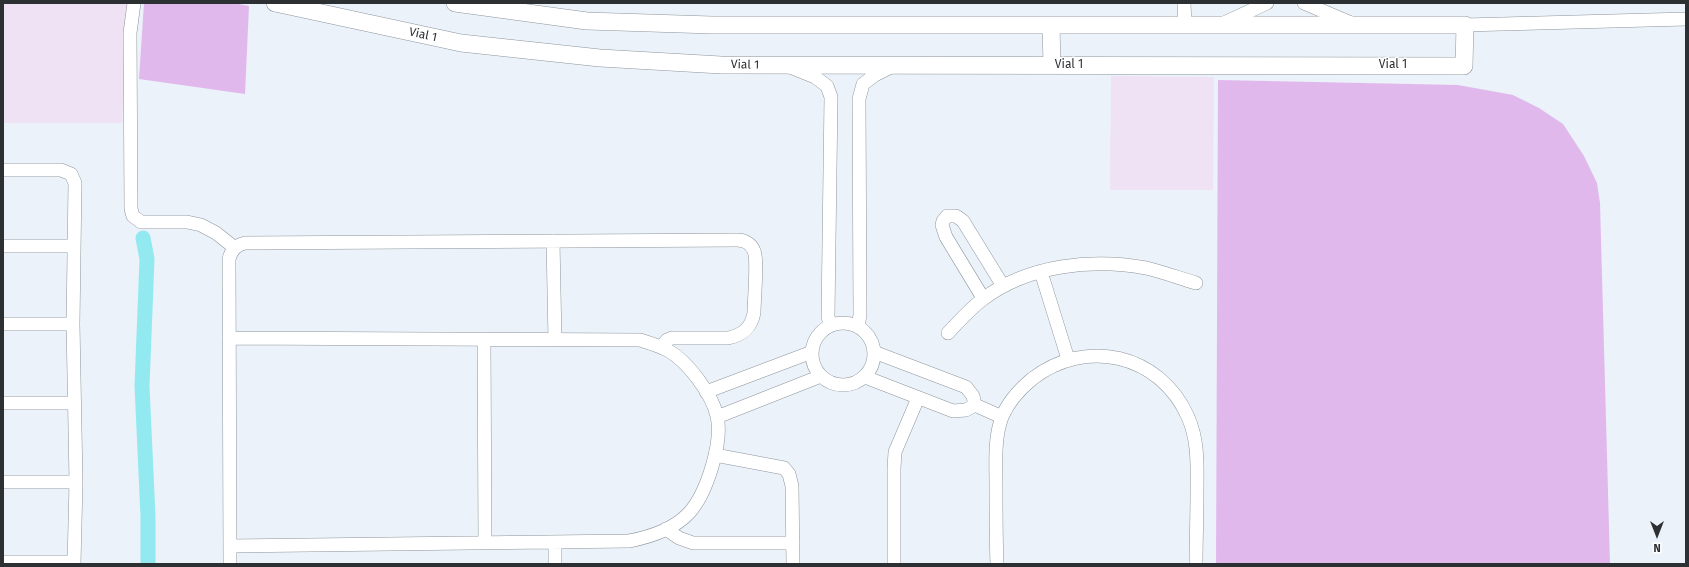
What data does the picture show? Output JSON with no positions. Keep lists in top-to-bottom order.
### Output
{
  "streets": {
    "street": ["Vial 1"]
  },
  "north": "bottom"
}
